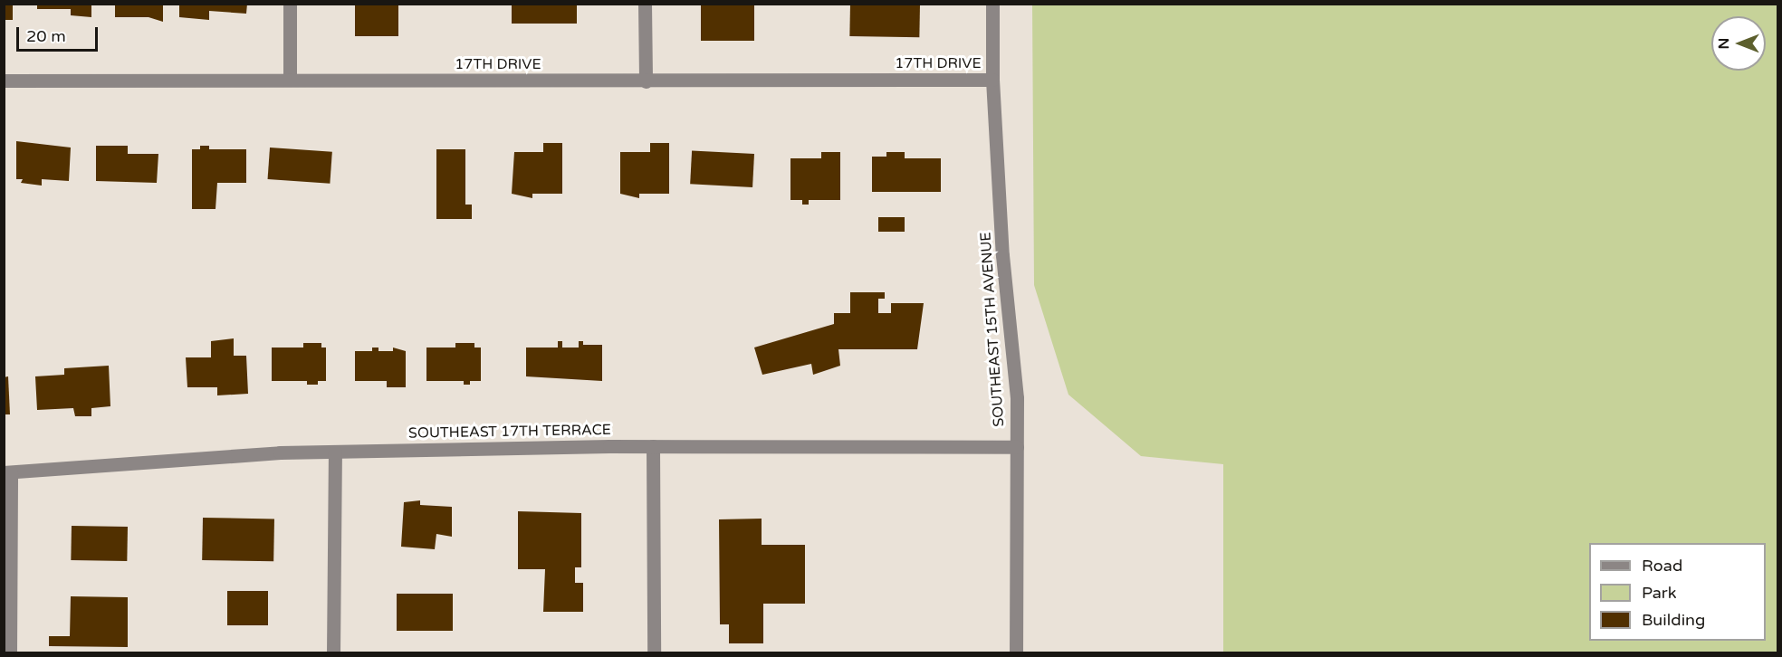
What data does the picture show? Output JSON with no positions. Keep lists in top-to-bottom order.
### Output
{
  "streets": {
    "street": ["17TH DRIVE", "SOUTHEAST 15TH AVENUE", "SOUTHEAST 17TH TERRACE"]
  },
  "crossings": [
    ["17TH DRIVE", "SOUTHEAST 15TH AVENUE"],
    ["SOUTHEAST 15TH AVENUE", "SOUTHEAST 17TH TERRACE"]
  ],
  "legend": ["Road", "Park", "Building"],
  "scale_bar": "20 m",
  "north": "left"
}
